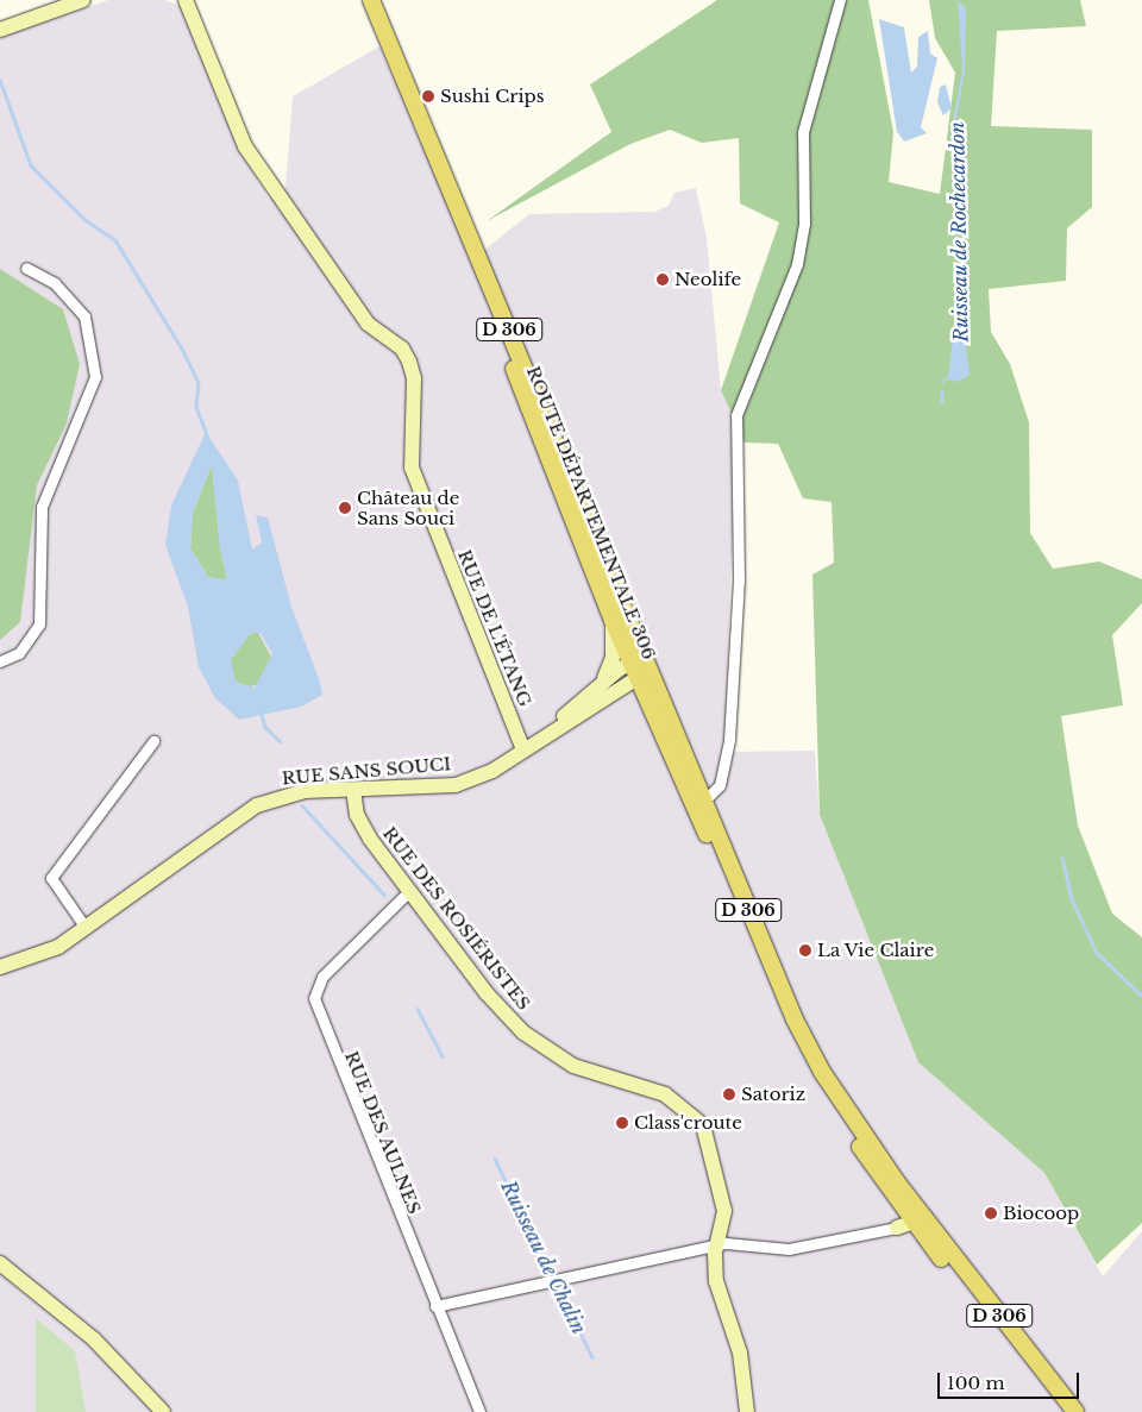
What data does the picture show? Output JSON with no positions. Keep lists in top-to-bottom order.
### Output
{
  "streets": {
    "main road": ["D 306", "ROUTE DÉPARTEMENTALE 306"],
    "street": [
      "RUE DE L'ÉTANG",
      "RUE SANS SOUCI",
      "RUE DES ROSIÉRISTES",
      "RUE DES AULNES"
    ]
  },
  "crossings": [
    ["D 306", "ROUTE DÉPARTEMENTALE 306"],
    ["ROUTE DÉPARTEMENTALE 306", "RUE SANS SOUCI"],
    ["RUE DE L'ÉTANG", "RUE SANS SOUCI"],
    ["RUE SANS SOUCI", "RUE DES ROSIÉRISTES"],
    ["RUE DES ROSIÉRISTES", "RUE DES AULNES"]
  ],
  "water": ["Ruisseau de Rochecardon", "Ruisseau de Chalin"],
  "places": [
    "Sushi Crips",
    "Neolife",
    "Château de Sans Souci",
    "La Vie Claire",
    "Satoriz",
    "Class'croute",
    "Biocoop"
  ],
  "scale_bar": "100 m"
}
